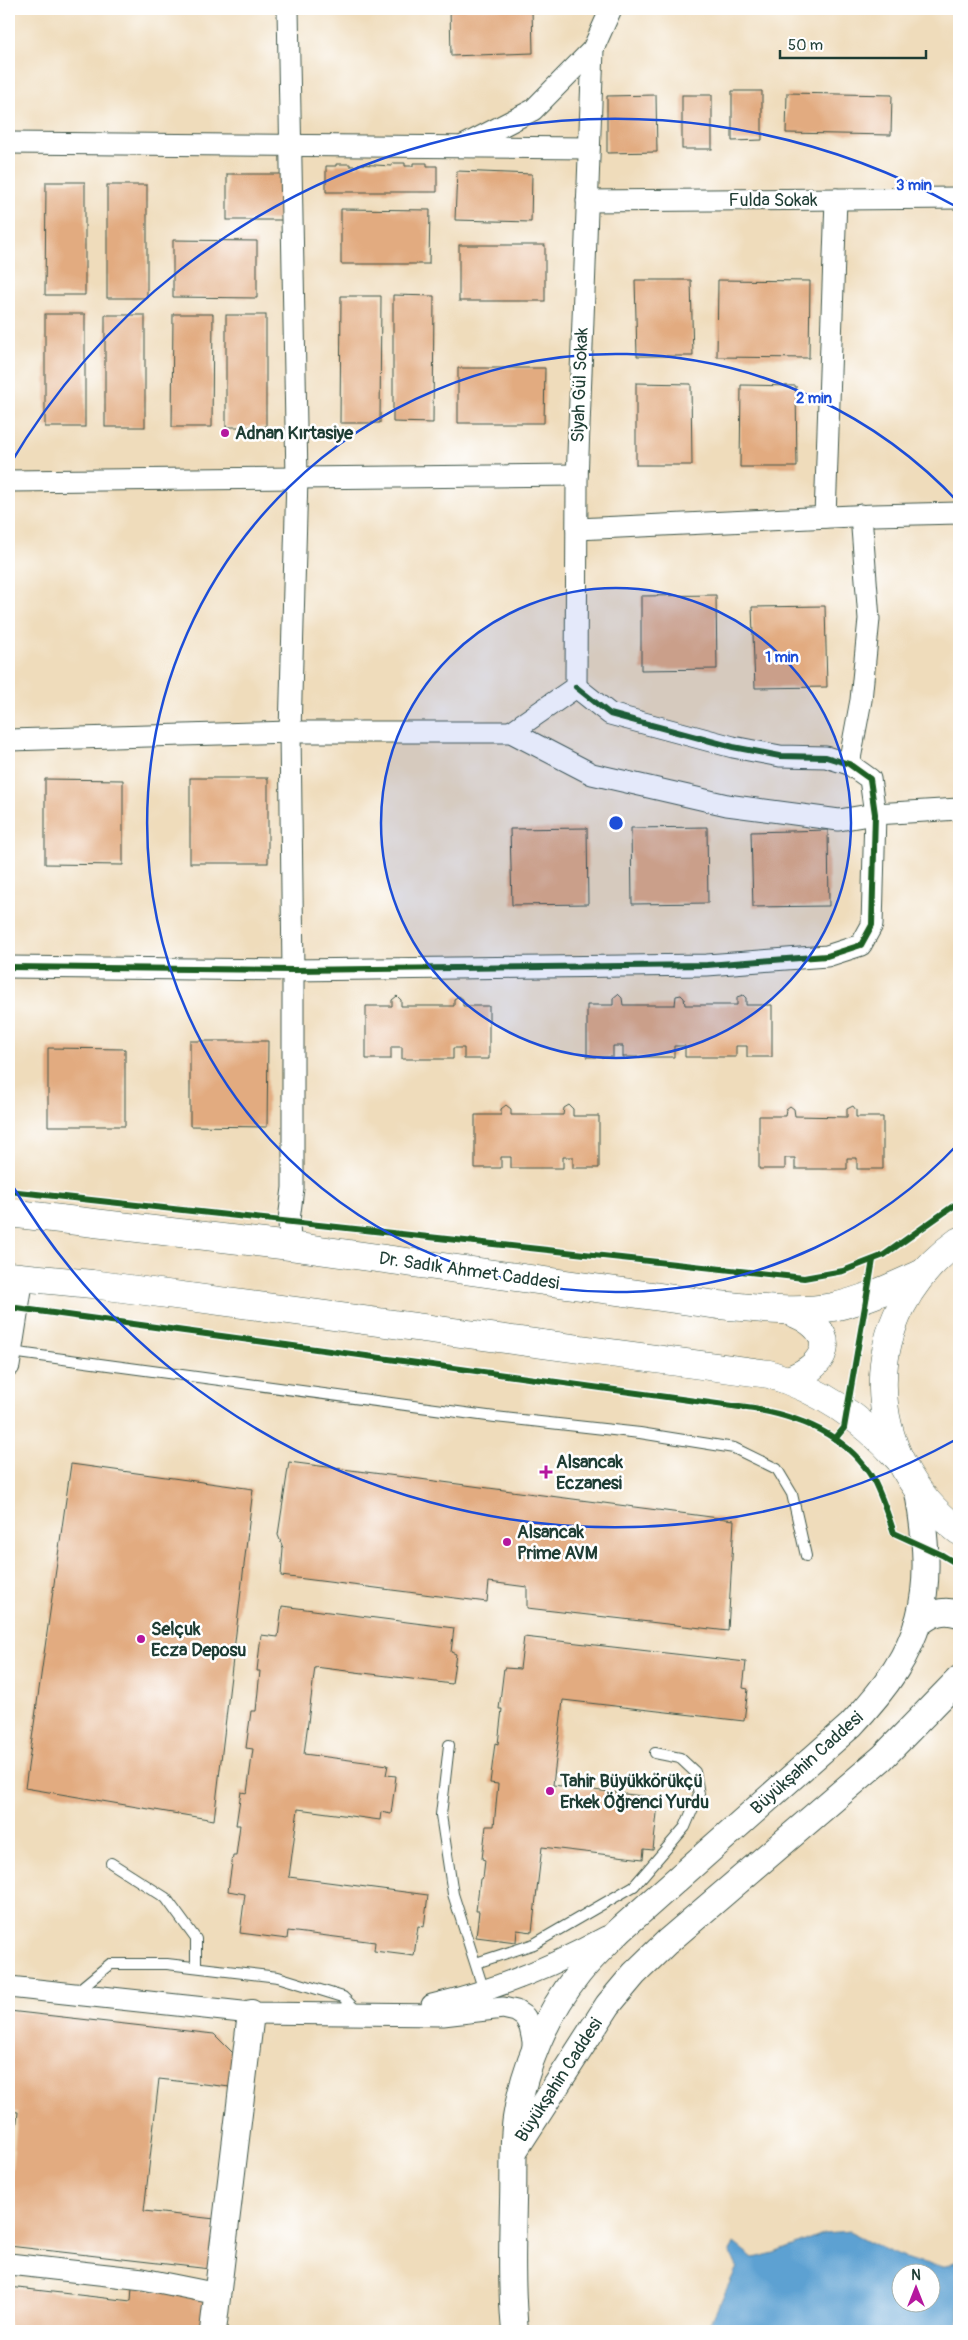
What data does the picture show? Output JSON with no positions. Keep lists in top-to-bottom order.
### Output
{
  "streets": {
    "main road": ["Dr. Sadık Ahmet Caddesi"],
    "street": ["Fulda Sokak", "Siyah Gül Sokak", "Büyükşahin Caddesi"]
  },
  "crossings": [
    ["Fulda Sokak", "Siyah Gül Sokak"]
  ],
  "places": {
    "other": [
      "Adnan Kırtasiye",
      "Alsancak Prime AVM",
      "Selçuk Ecza Deposu",
      "Tahir Büyükkörükçü Erkek Öğrenci Yurdu"
    ],
    "health": ["Alsancak Eczanesi"]
  },
  "scale_bar": "50 m",
  "north": "top",
  "rings": ["3 min", "2 min", "1 min"]
}
